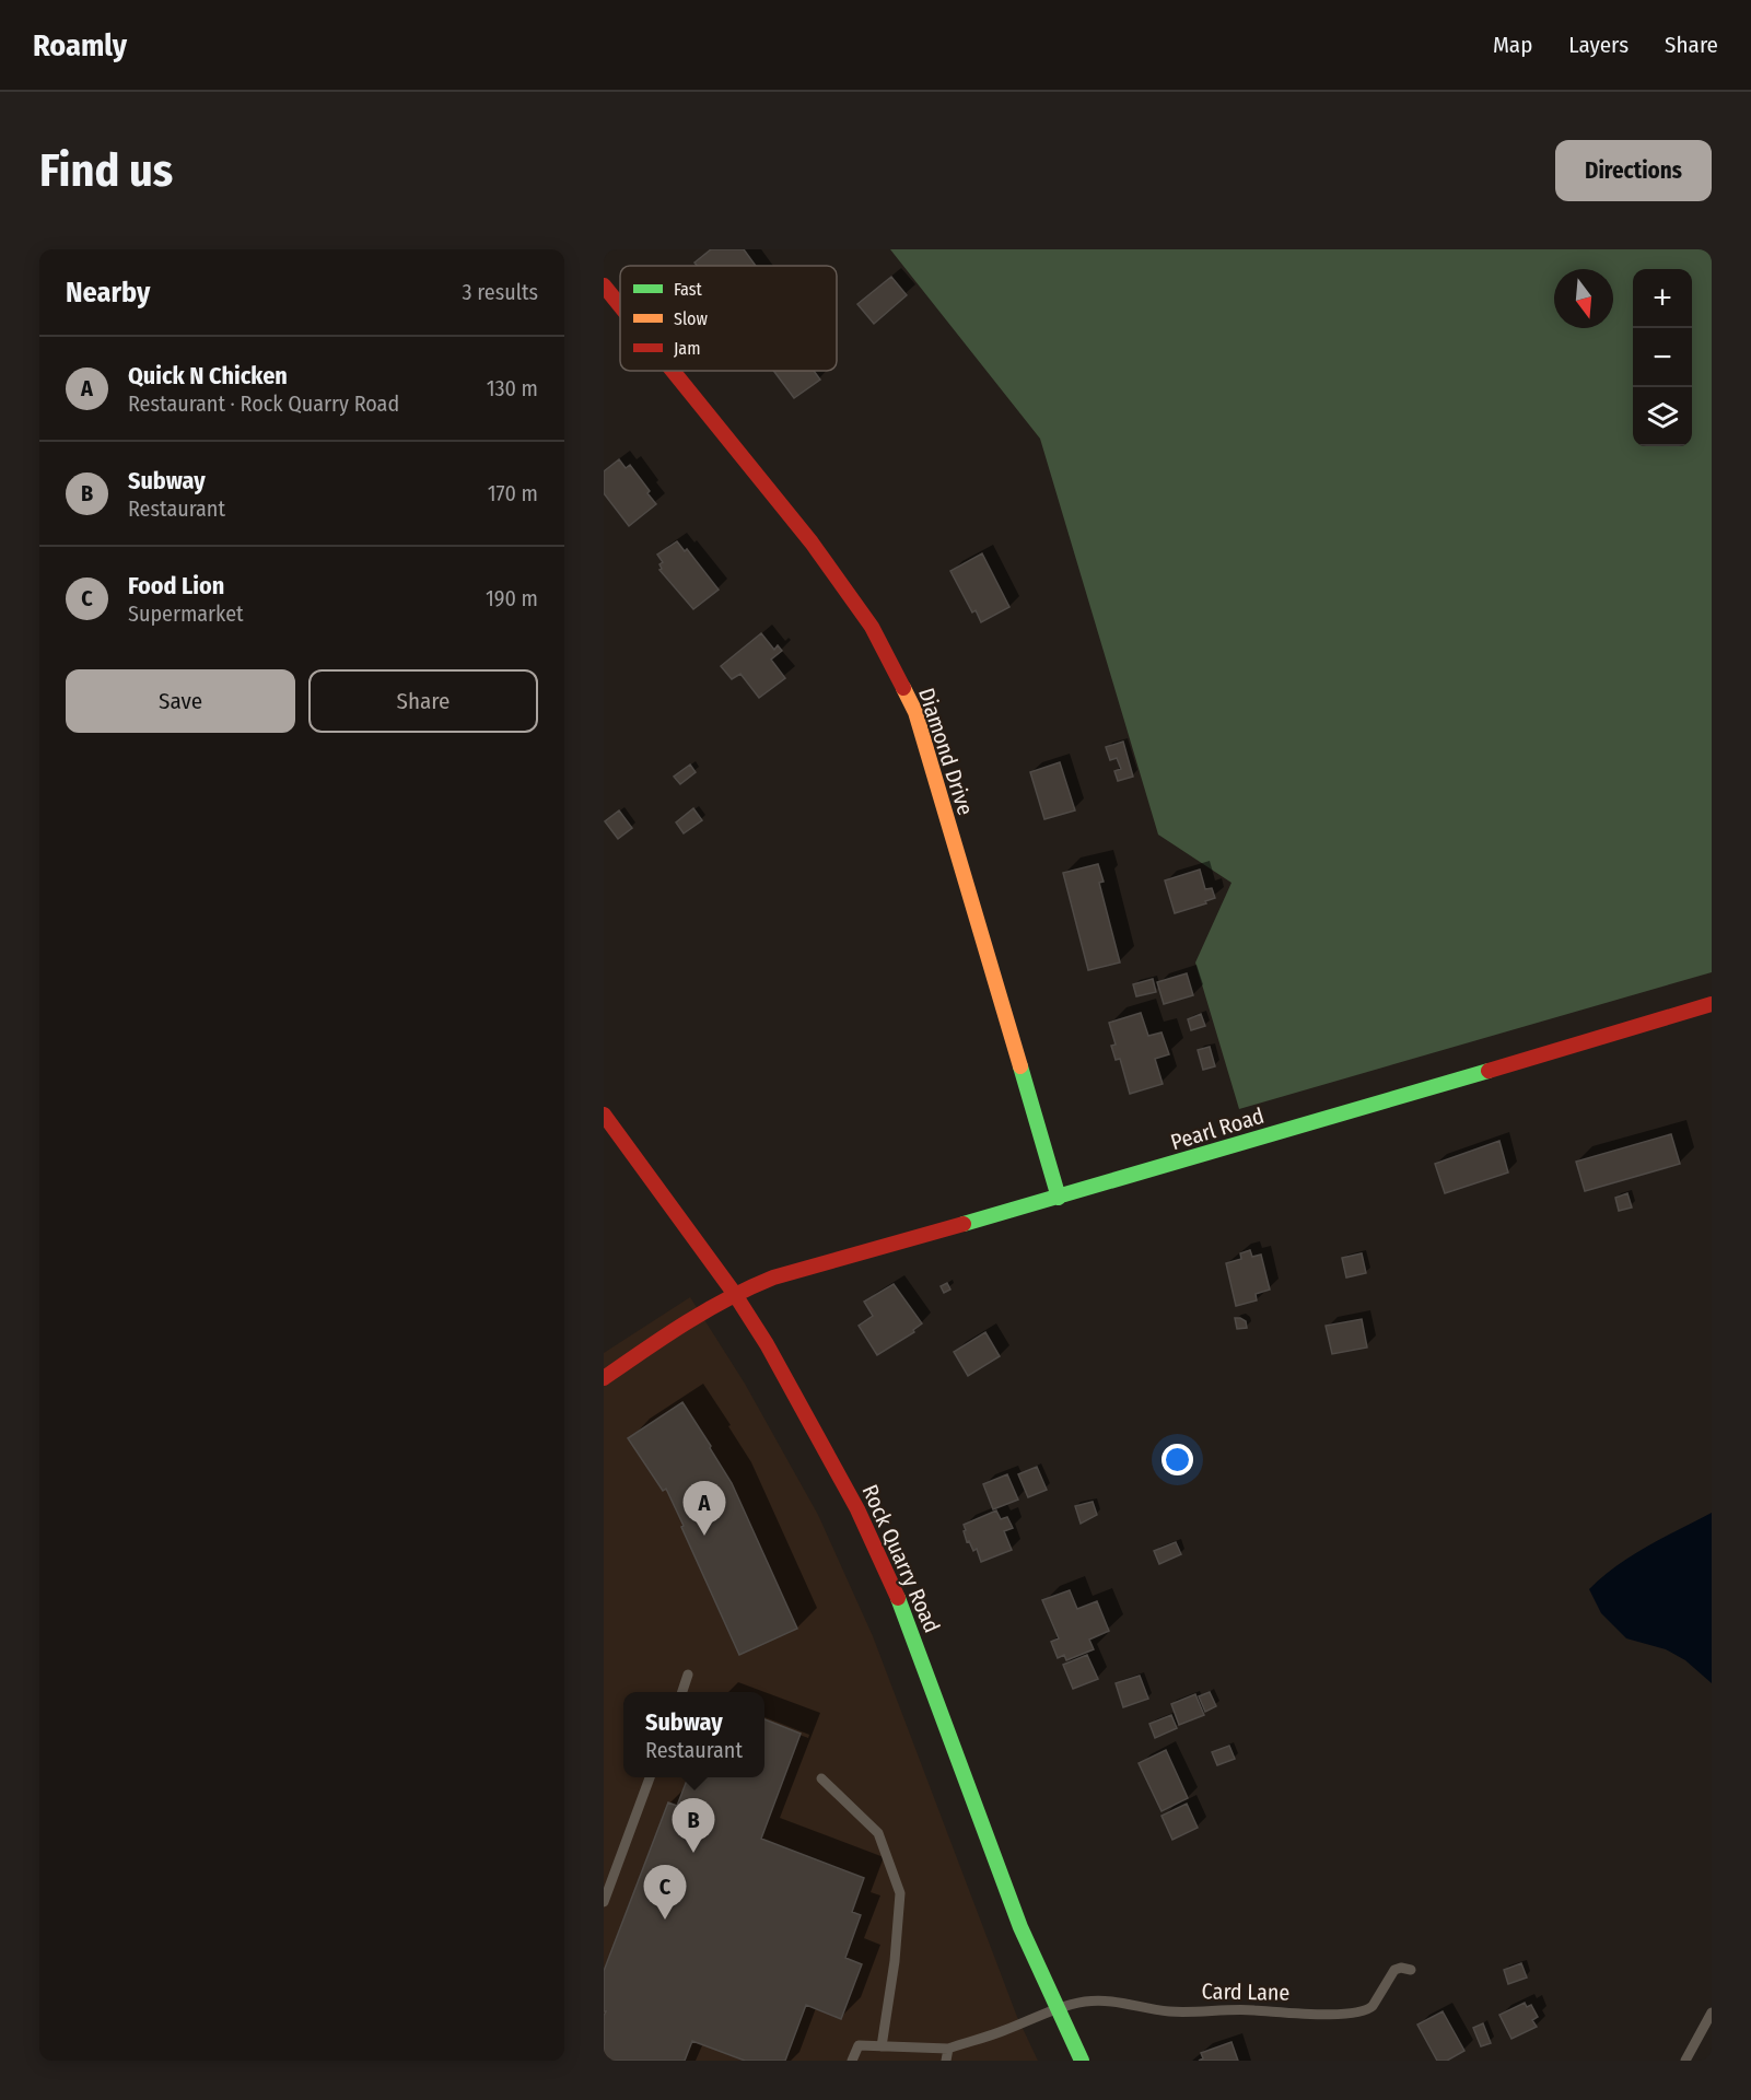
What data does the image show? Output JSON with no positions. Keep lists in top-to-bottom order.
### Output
{
  "streets": {
    "street": ["Diamond Drive", "Pearl Road", "Rock Quarry Road"],
    "lane": ["Card Lane"]
  },
  "crossings": [
    ["Diamond Drive", "Pearl Road"],
    ["Pearl Road", "Rock Quarry Road"],
    ["Rock Quarry Road", "Card Lane"]
  ],
  "legend": ["Fast", "Slow", "Jam"],
  "north": "bottom",
  "page": {
    "header": "Roamly",
    "nav": ["Map", "Layers", "Share"],
    "buttons": [
      "Directions",
      ["Save", "Share"]
    ],
    "title": "Find us",
    "heading": ["Nearby", "3 results"],
    "map_buttons": ["+", "−"],
    "list": [
      {
        "mark": "A",
        "name": "Quick N Chicken",
        "note": "Restaurant · Rock Quarry Road",
        "value": "130 m"
      },
      {
        "mark": "B",
        "name": "Subway",
        "note": "Restaurant",
        "value": "170 m"
      },
      {
        "mark": "C",
        "name": "Food Lion",
        "note": "Supermarket",
        "value": "190 m"
      }
    ],
    "pins": ["A", "B", "C"],
    "popup": ["Subway", "Restaurant"]
  }
}
